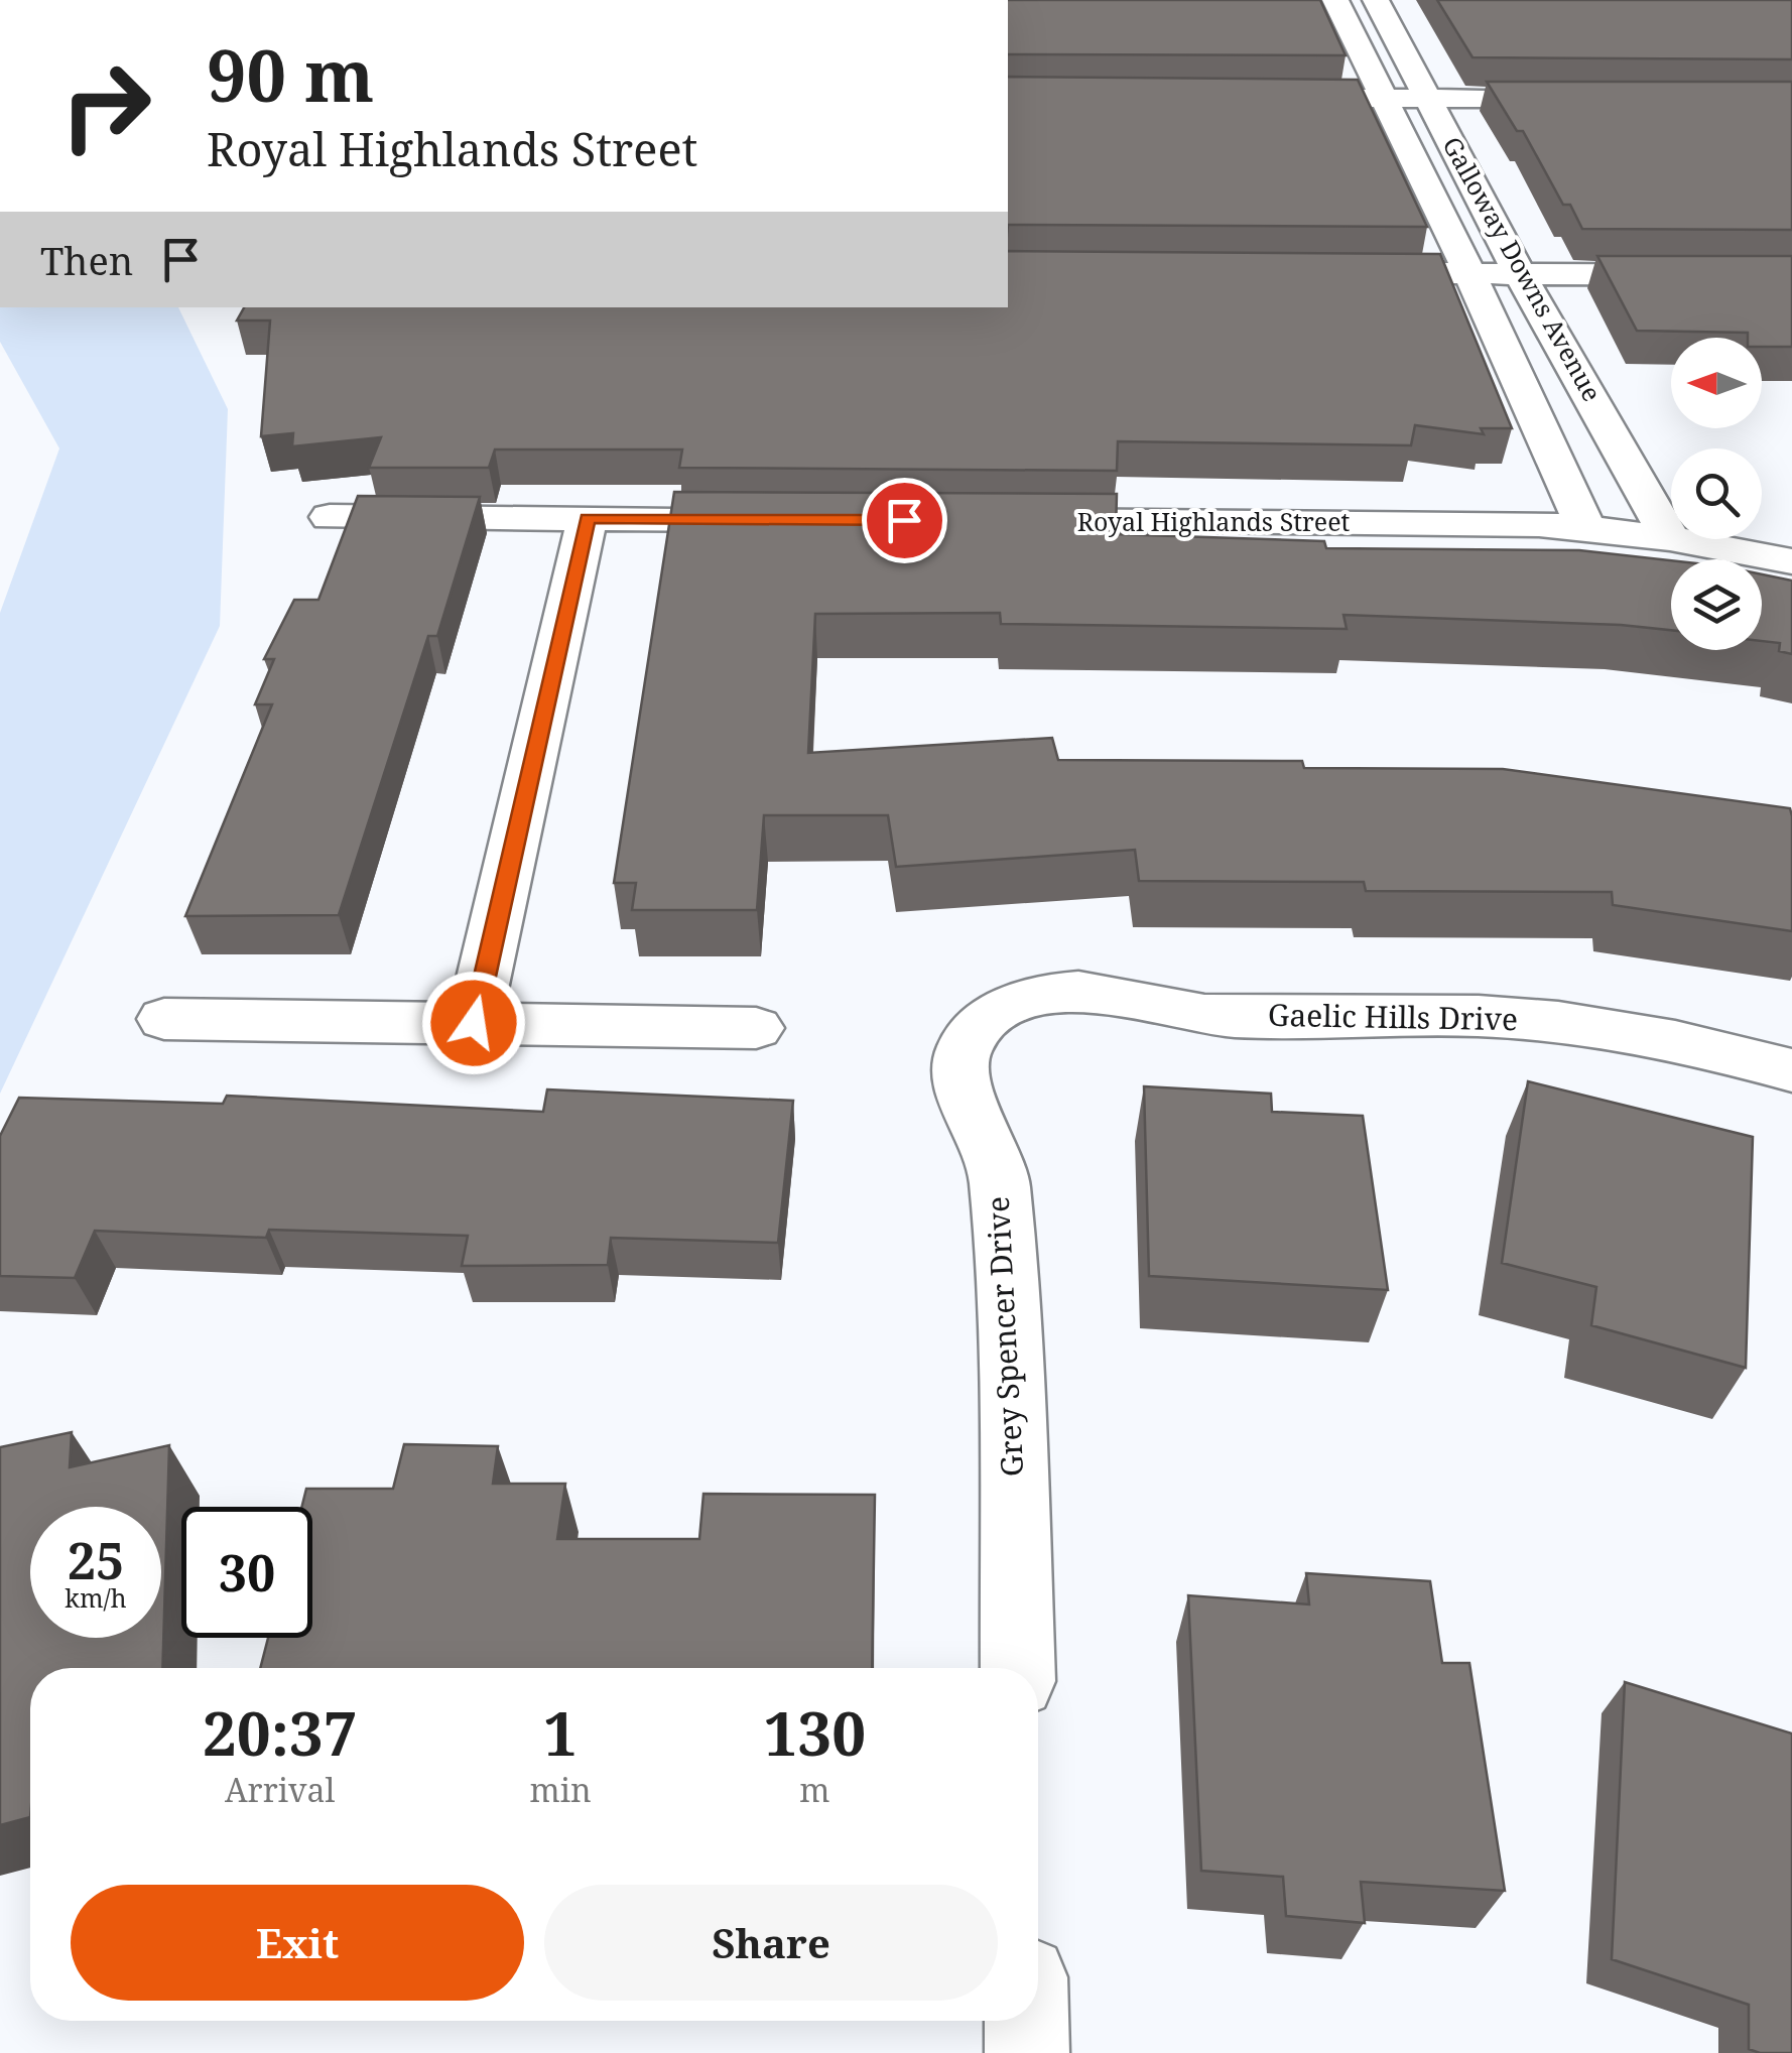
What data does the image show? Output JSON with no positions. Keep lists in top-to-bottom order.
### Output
{
  "streets": {
    "street": [
      "Galloway Downs Avenue",
      "Royal Highlands Street",
      "Gaelic Hills Drive",
      "Grey Spencer Drive"
    ]
  },
  "crossings": [
    ["Galloway Downs Avenue", "Royal Highlands Street"],
    ["Gaelic Hills Drive", "Grey Spencer Drive"]
  ],
  "north": "left",
  "page": {
    "turn": ["90 m", "Royal Highlands Street"],
    "then": "Then",
    "speed": "25 km/h",
    "limit": "30",
    "eta": [
      "20:37",
      "Arrival",
      "1",
      "min",
      "130",
      "m"
    ],
    "buttons": ["Exit", "Share"]
  }
}
